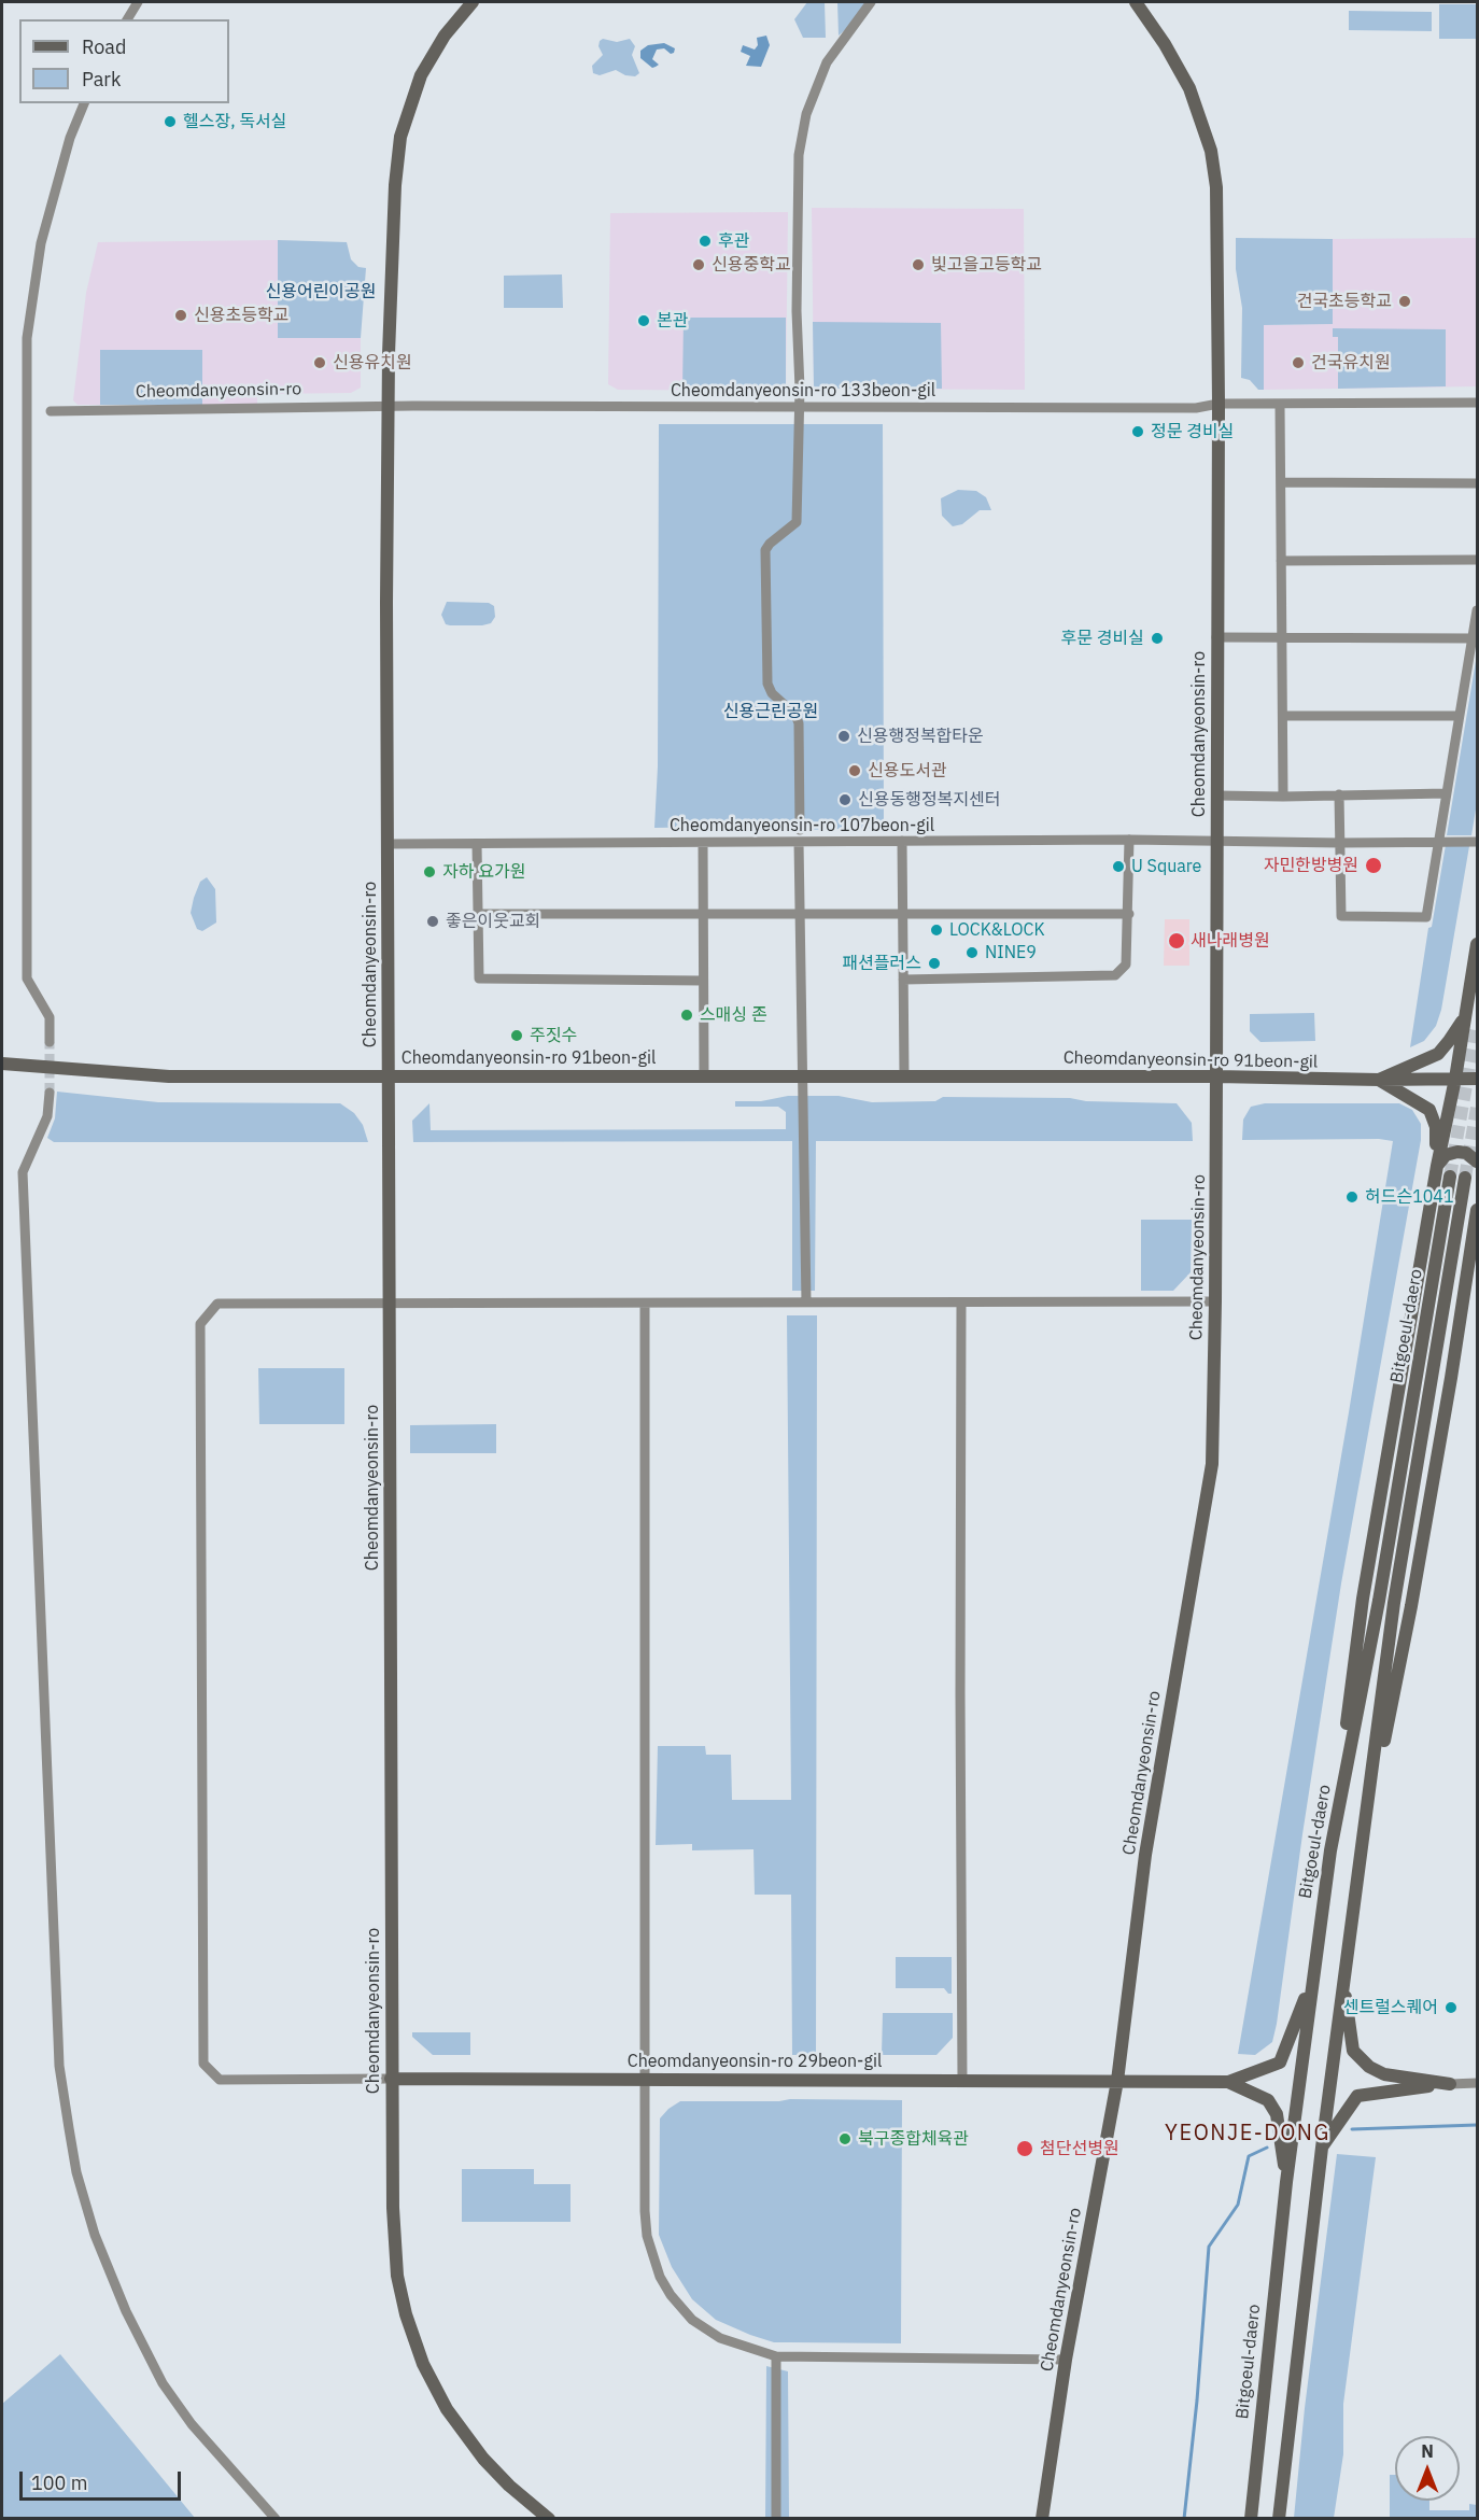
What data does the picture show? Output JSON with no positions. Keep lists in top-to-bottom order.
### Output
{
  "streets": {
    "street": [
      "Cheomdanyeonsin-ro",
      "Cheomdanyeonsin-ro 133beon-gil",
      "Cheomdanyeonsin-ro 107beon-gil",
      "Cheomdanyeonsin-ro 91beon-gil",
      "Bitgoeul-daero",
      "Cheomdanyeonsin-ro 29beon-gil"
    ]
  },
  "crossings": [
    ["Cheomdanyeonsin-ro", "Cheomdanyeonsin-ro 133beon-gil"],
    ["Cheomdanyeonsin-ro", "Cheomdanyeonsin-ro 107beon-gil"],
    ["Cheomdanyeonsin-ro", "Cheomdanyeonsin-ro 91beon-gil"],
    ["Cheomdanyeonsin-ro", "Cheomdanyeonsin-ro 29beon-gil"]
  ],
  "districts": ["YEONJE-DONG"],
  "parks": ["신용어린이공원", "신용근린공원"],
  "places": [
    "헬스장, 독서실",
    "후관",
    "신용중학교",
    "빛고을고등학교",
    "건국초등학교",
    "신용초등학교",
    "본관",
    "신용유치원",
    "건국유치원",
    "정문 경비실",
    "후문 경비실",
    "신용행정복합타운",
    "신용도서관",
    "신용동행정복지센터",
    "자민한방병원",
    "U Square",
    "자하 요가원",
    "좋은이웃교회",
    "LOCK&LOCK",
    "새나래병원",
    "NINE9",
    "패션플러스",
    "스매싱 존",
    "주짓수",
    "허드슨1041",
    "센트럴스퀘어",
    "북구종합체육관",
    "첨단선병원"
  ],
  "legend": ["Road", "Park"],
  "scale_bar": "100 m",
  "north": "top"
}
